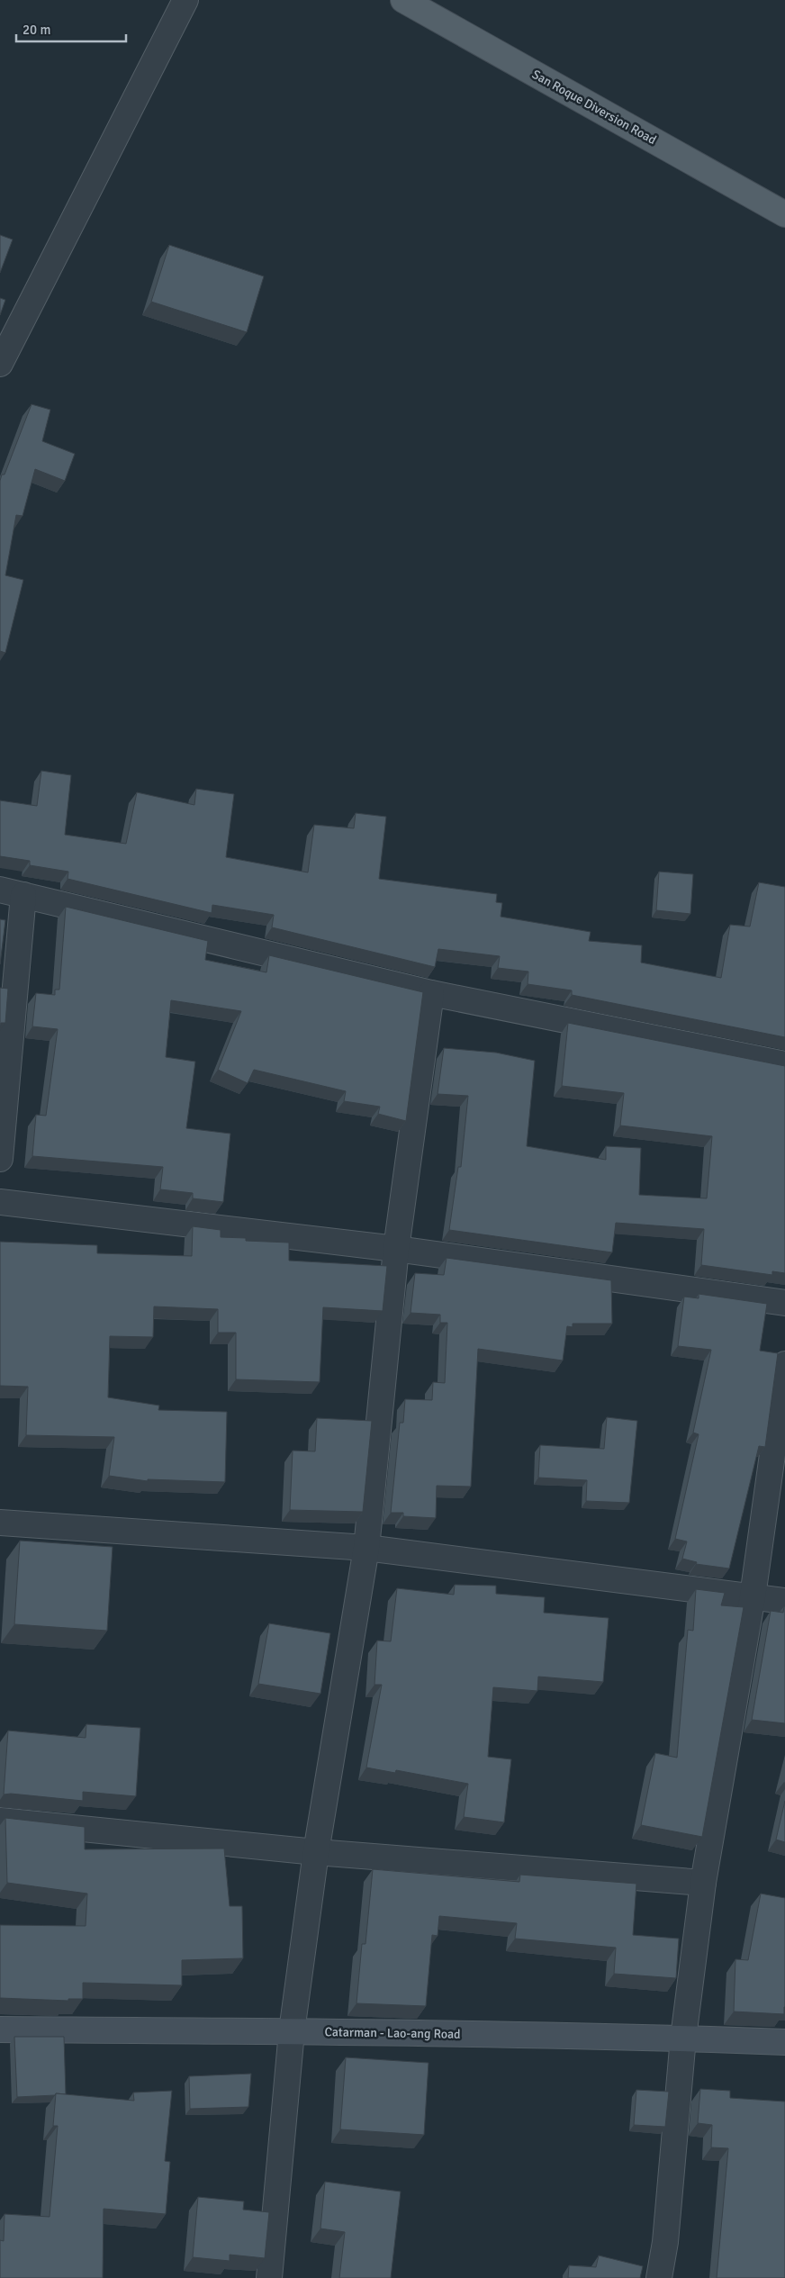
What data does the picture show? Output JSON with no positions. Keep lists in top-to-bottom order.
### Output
{
  "streets": {
    "main road": ["San Roque Diversion Road", "Catarman - Lao-ang Road"]
  },
  "scale_bar": "20 m"
}
